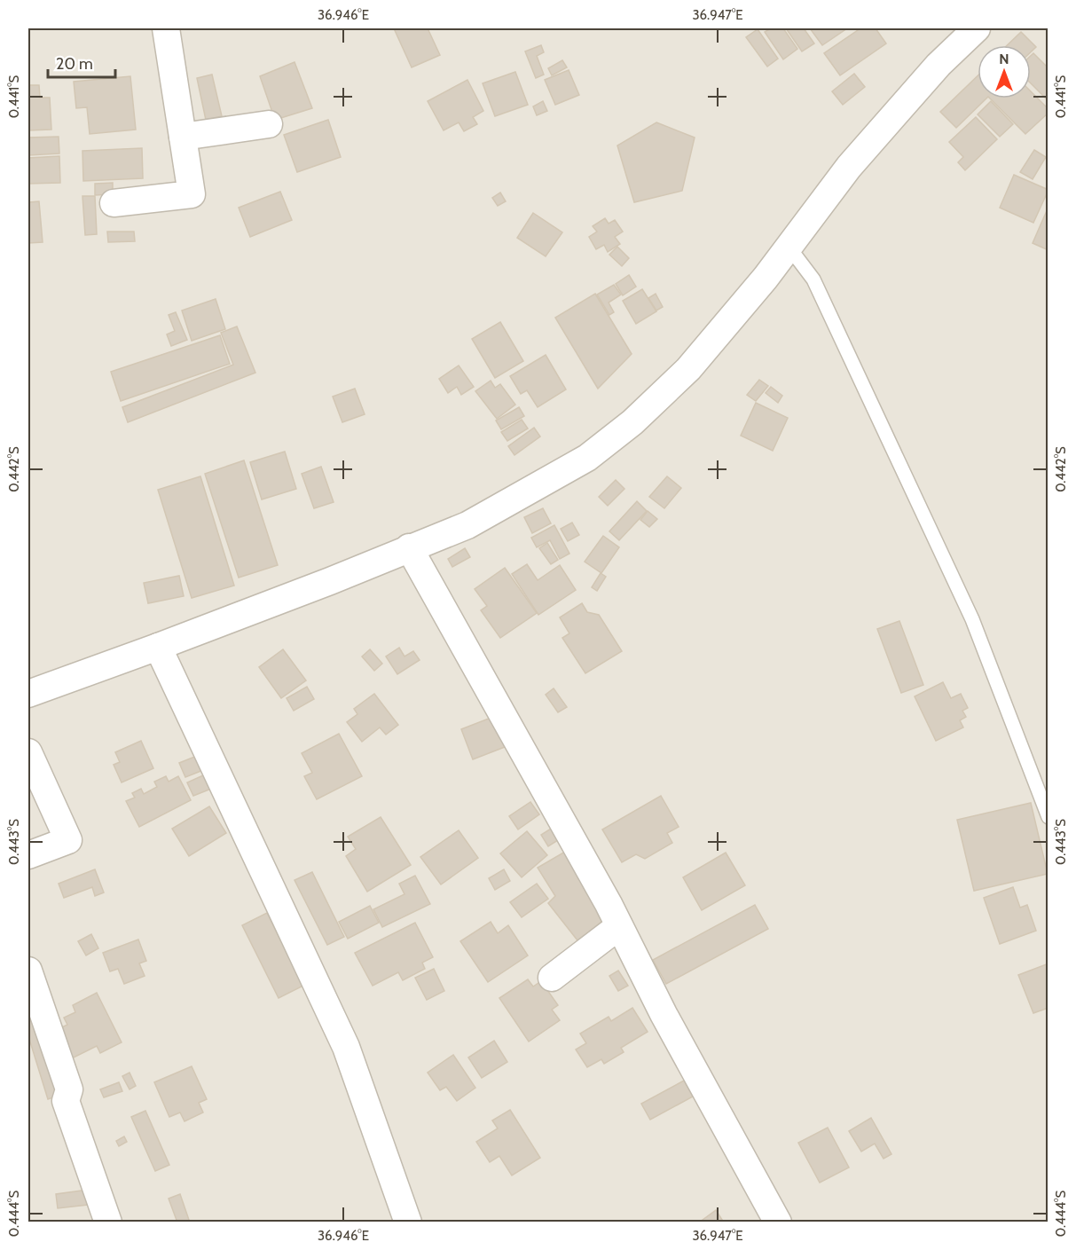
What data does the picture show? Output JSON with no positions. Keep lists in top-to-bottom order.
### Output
{
  "scale_bar": "20 m",
  "north": "top",
  "coordinates": [
    "36.946°E",
    "36.947°E",
    "0.441°S",
    "0.442°S",
    "0.443°S",
    "0.444°S"
  ]
}
